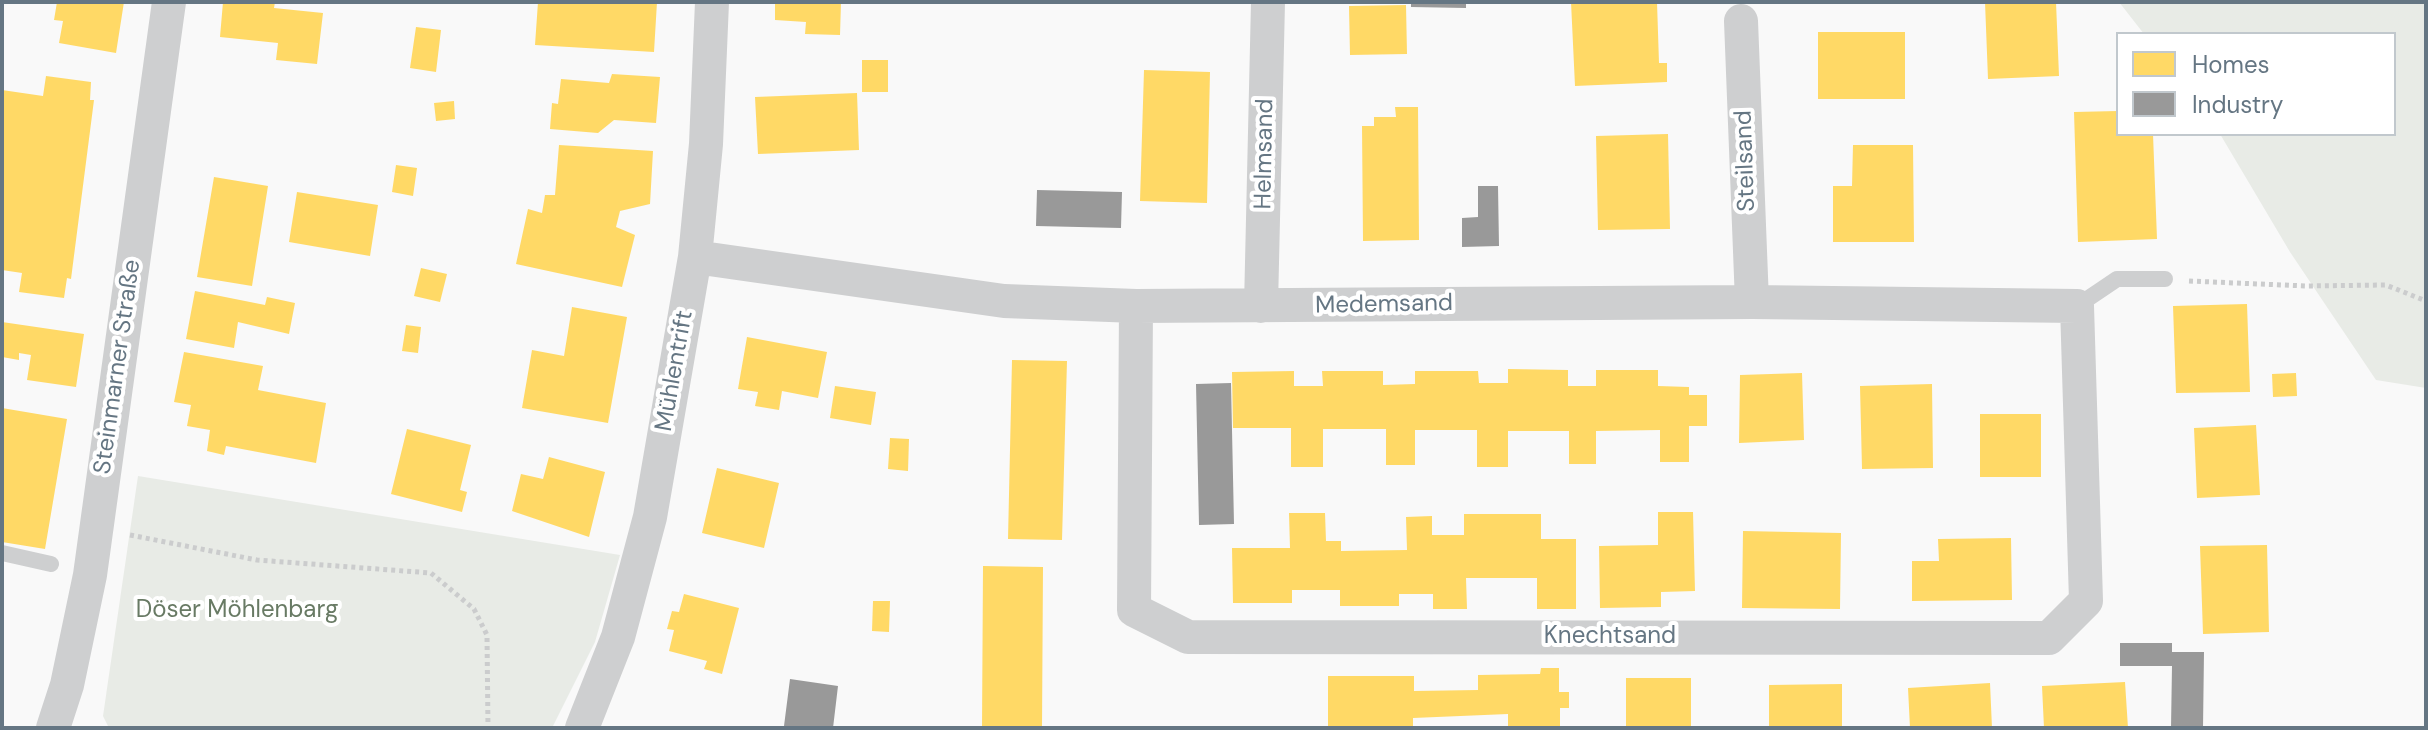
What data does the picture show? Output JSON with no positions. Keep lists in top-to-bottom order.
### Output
{
  "streets": {
    "street": [
      "Helmsand",
      "Steilsand",
      "Medemsand",
      "Steinmarner Straße",
      "Mühlentrift",
      "Knechtsand"
    ]
  },
  "crossings": [
    ["Helmsand", "Medemsand"],
    ["Steilsand", "Medemsand"],
    ["Medemsand", "Mühlentrift"],
    ["Medemsand", "Knechtsand"]
  ],
  "parks": ["Döser Möhlenbarg"],
  "legend": ["Homes", "Industry"]
}
